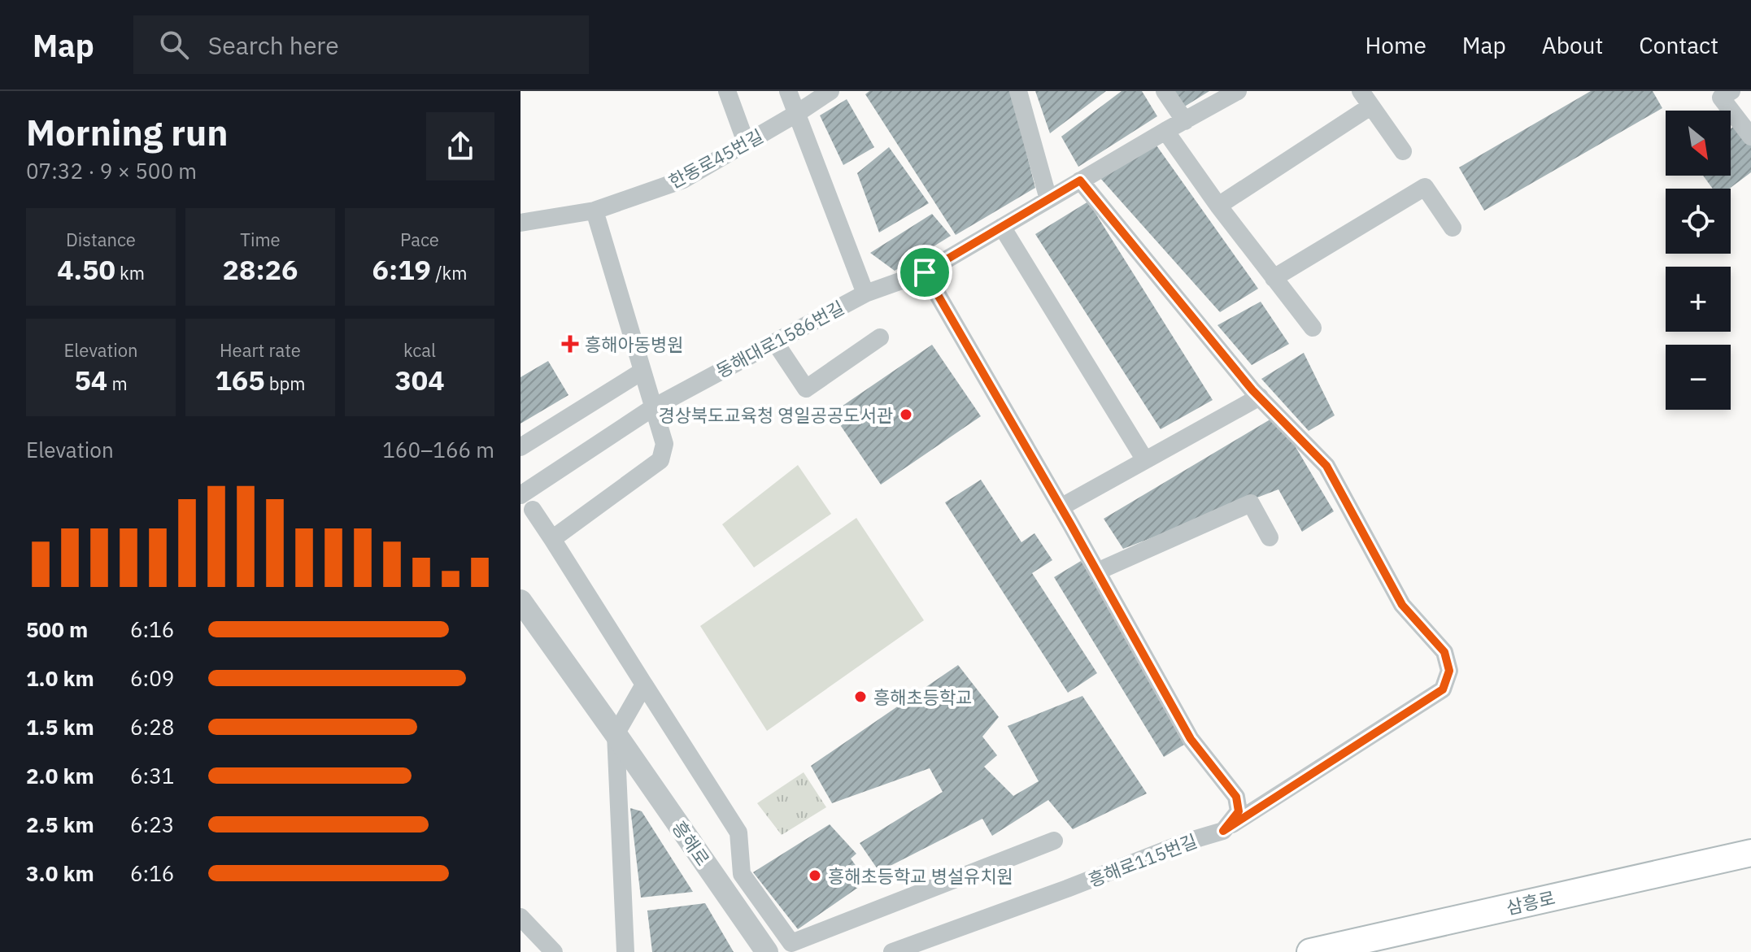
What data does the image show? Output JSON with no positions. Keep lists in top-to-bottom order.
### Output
{
  "streets": {
    "main road": ["삼흥로"],
    "street": [
      "한동로45번길",
      "동해대로1586번길",
      "흥해로",
      "흥해로115번길"
    ]
  },
  "places": {
    "health": ["흥해아동병원"],
    "other": ["경상북도교육청 영일공공도서관", "흥해초등학교", "흥해초등학교 병설유치원"]
  },
  "north": "bottom right",
  "page": {
    "header": "Map",
    "search": "Search here",
    "nav": [
      "Home",
      "Map",
      "About",
      "Contact"
    ],
    "heading": ["Morning run", "07:32 · 9 × 500 m"],
    "map_buttons": ["+", "−"],
    "stats": [
      ["Distance", "4.50 km"],
      ["Time", "28:26"],
      ["Pace", "6:19 /km"],
      ["Elevation", "54 m"],
      ["Heart rate", "165 bpm"],
      ["kcal", "304"]
    ],
    "chart": ["Elevation", "160–166 m"],
    "list": [
      {
        "name": "500 m",
        "note": "6:16"
      },
      {
        "name": "1.0 km",
        "note": "6:09"
      },
      {
        "name": "1.5 km",
        "note": "6:28"
      },
      {
        "name": "2.0 km",
        "note": "6:31"
      },
      {
        "name": "2.5 km",
        "note": "6:23"
      },
      {
        "name": "3.0 km",
        "note": "6:16"
      }
    ]
  }
}
